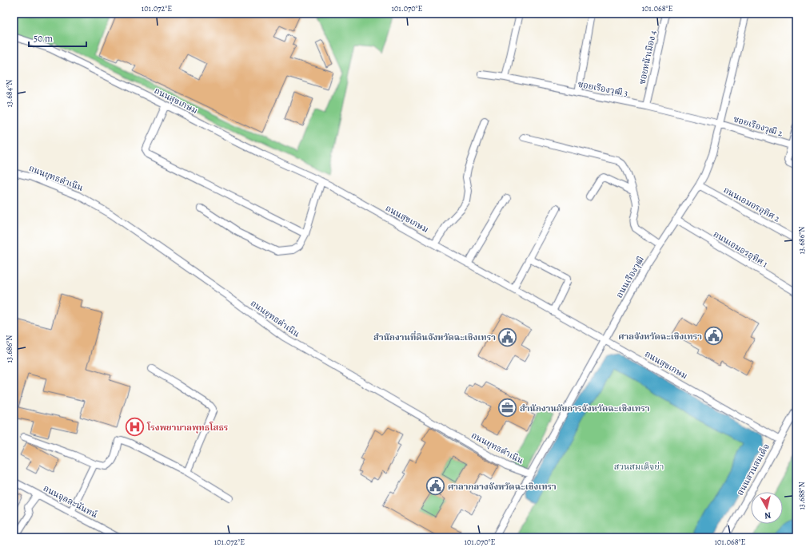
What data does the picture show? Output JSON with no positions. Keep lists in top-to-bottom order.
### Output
{
  "streets": {
    "street": [
      "ซอยหน้าเมือง 4",
      "ซอยเรืองวุฒิ 3",
      "ถนนสุขเกษม",
      "ซอยเรืองวุฒิ 2",
      "ถนนยุทธดำเนิน",
      "ถนนเอมอรอุทิศ 2",
      "ถนนเอมอรอุทิศ 1",
      "ถนนเรืองวุฒิ",
      "ถนนสวนสมเด็จ",
      "ถนนจุลละนันทน์"
    ]
  },
  "crossings": [
    ["ซอยหน้าเมือง 4", "ซอยเรืองวุฒิ 3"],
    ["ซอยเรืองวุฒิ 3", "ซอยเรืองวุฒิ 2"],
    ["ซอยเรืองวุฒิ 3", "ถนนเรืองวุฒิ"],
    ["ถนนสุขเกษม", "ถนนเรืองวุฒิ"],
    ["ถนนสุขเกษม", "ถนนสวนสมเด็จ"],
    ["ซอยเรืองวุฒิ 2", "ถนนเรืองวุฒิ"],
    ["ถนนยุทธดำเนิน", "ถนนเรืองวุฒิ"],
    ["ถนนเอมอรอุทิศ 2", "ถนนเรืองวุฒิ"],
    ["ถนนเอมอรอุทิศ 1", "ถนนเรืองวุฒิ"]
  ],
  "parks": ["สวนสมเด็จย่า"],
  "places": {
    "public building": ["ศาลจังหวัดฉะเชิงเทรา", "สำนักงานที่ดินจังหวัดฉะเชิงเทรา", "ศาลากลางจังหวัดฉะเชิงเทรา"],
    "office": ["สำนักงานอัยการจังหวัดฉะเชิงเทรา"],
    "hospital": ["โรงพยาบาลพุทธโสธร"]
  },
  "scale_bar": "50 m",
  "north": "bottom",
  "coordinates": [
    "101.072°E",
    "101.070°E",
    "101.068°E",
    "13.684°N",
    "13.686°N",
    "13.688°N"
  ]
}
